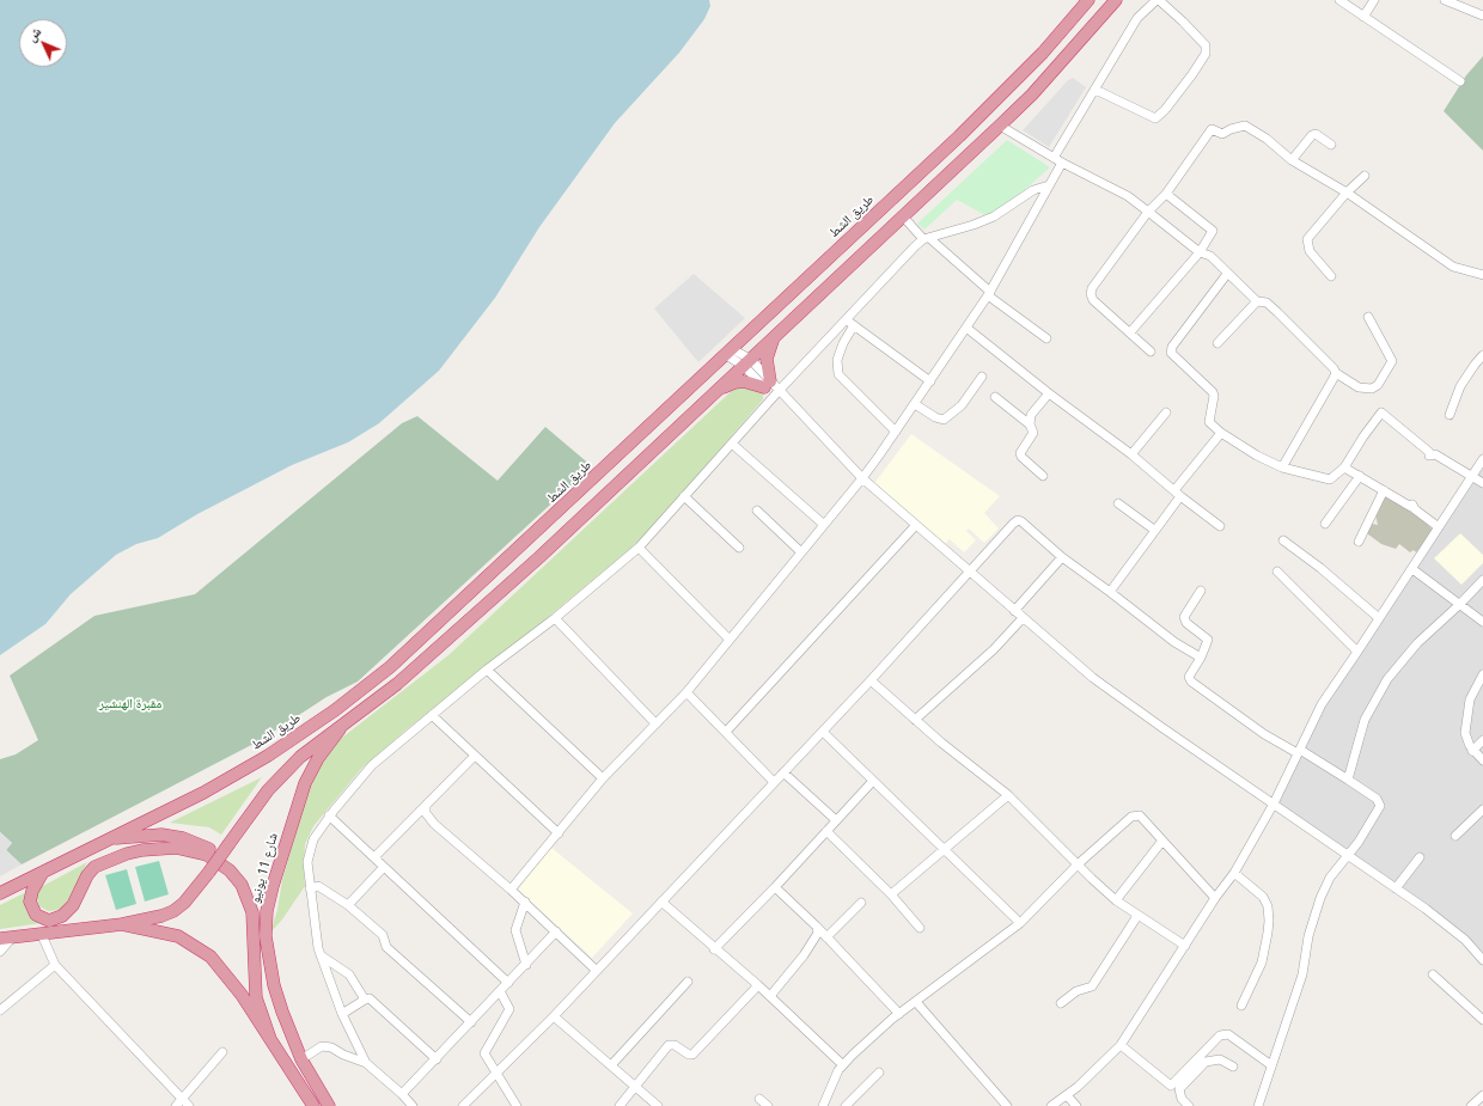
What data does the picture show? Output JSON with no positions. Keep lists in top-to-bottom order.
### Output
{
  "streets": {
    "highway": ["طريق الشط", "شارع 11 يونيو"]
  },
  "parks": ["مقبرة الهنشير"],
  "north": "top left"
}
